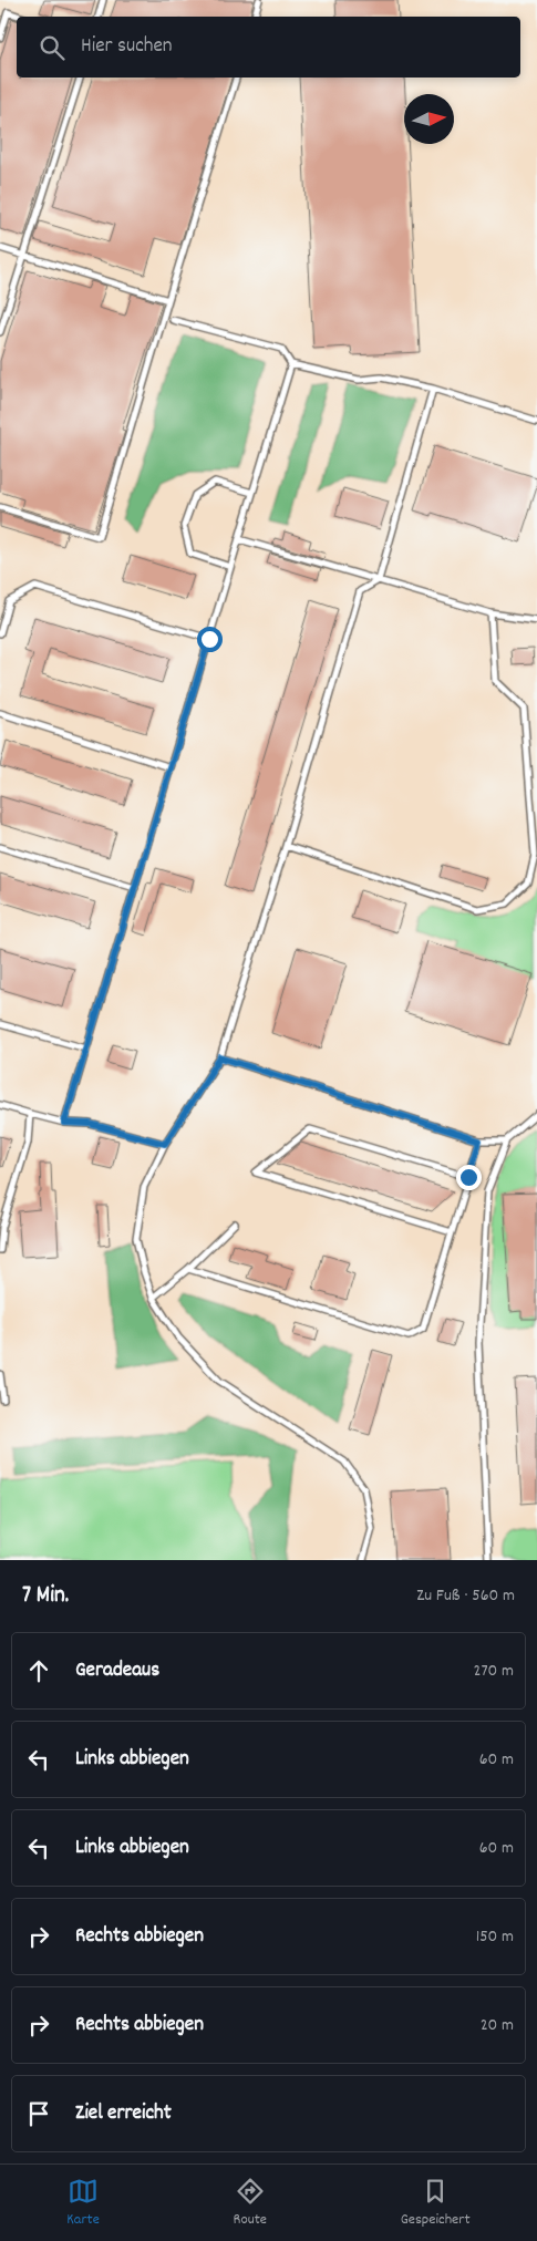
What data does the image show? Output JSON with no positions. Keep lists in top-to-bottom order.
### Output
{
  "north": "right",
  "page": {
    "search": "Hier suchen",
    "heading": ["7 Min.", "Zu Fuß · 560 m"],
    "list": [
      ["Geradeaus", "270 m"],
      ["Links abbiegen", "60 m"],
      ["Links abbiegen", "60 m"],
      ["Rechts abbiegen", "150 m"],
      ["Rechts abbiegen", "20 m"],
      "Ziel erreicht"
    ],
    "nav": ["Karte", "Route", "Gespeichert"]
  }
}
